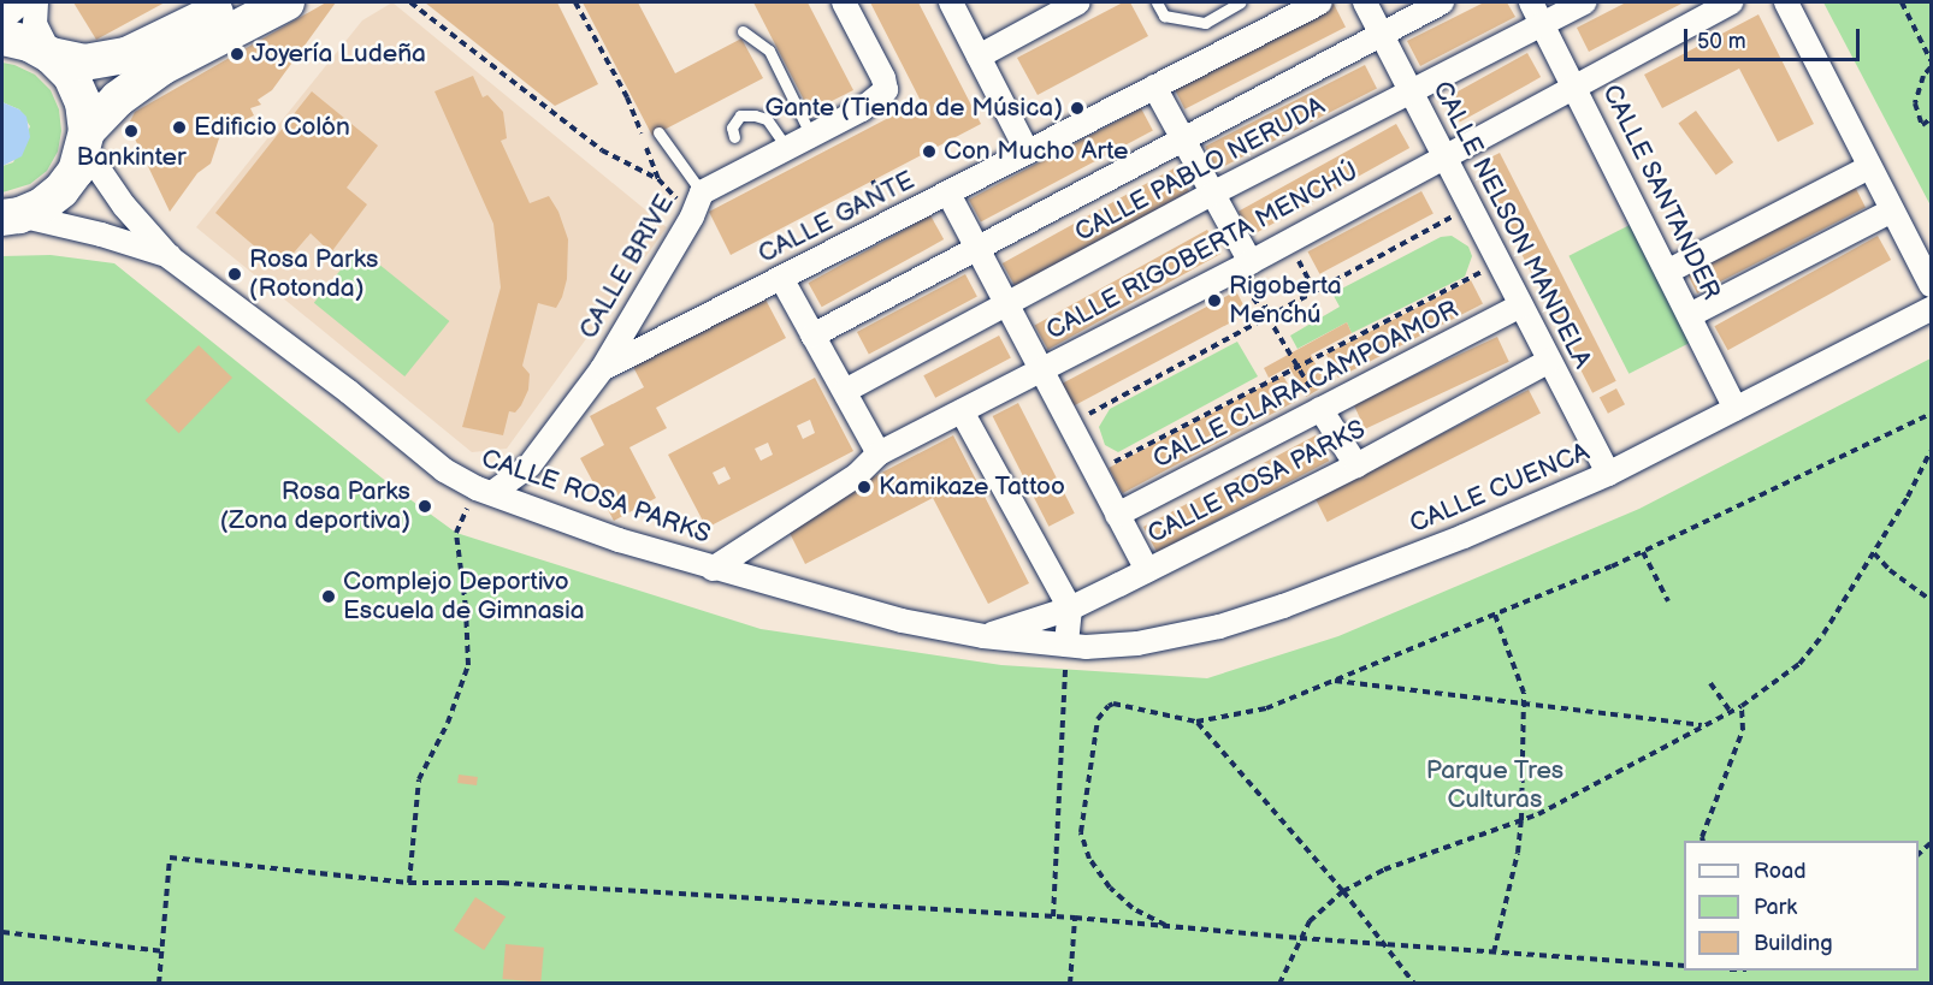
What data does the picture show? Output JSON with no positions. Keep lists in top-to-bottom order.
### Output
{
  "streets": {
    "street": [
      "CALLE PABLO NERUDA",
      "CALLE SANTANDER",
      "CALLE GANTE",
      "CALLE NELSON MANDELA",
      "CALLE RIGOBERTA MENCHÚ",
      "CALLE BRIVE",
      "CALLE CLARA CAMPOAMOR",
      "CALLE ROSA PARKS",
      "CALLE CUENCA"
    ]
  },
  "crossings": [
    ["CALLE PABLO NERUDA", "CALLE SANTANDER"],
    ["CALLE PABLO NERUDA", "CALLE NELSON MANDELA"],
    ["CALLE SANTANDER", "CALLE RIGOBERTA MENCHÚ"],
    ["CALLE SANTANDER", "CALLE CUENCA"],
    ["CALLE GANTE", "CALLE BRIVE"],
    ["CALLE GANTE", "CALLE ROSA PARKS"],
    ["CALLE NELSON MANDELA", "CALLE RIGOBERTA MENCHÚ"],
    ["CALLE NELSON MANDELA", "CALLE CLARA CAMPOAMOR"],
    ["CALLE NELSON MANDELA", "CALLE ROSA PARKS"],
    ["CALLE NELSON MANDELA", "CALLE CUENCA"],
    ["CALLE RIGOBERTA MENCHÚ", "CALLE ROSA PARKS"],
    ["CALLE ROSA PARKS", "CALLE CUENCA"]
  ],
  "parks": ["Parque Tres Culturas"],
  "places": [
    "Joyería Ludeña",
    "Gante (Tienda de Música)",
    "Edificio Colón",
    "Bankinter",
    "Con Mucho Arte",
    "Rosa Parks (Rotonda)",
    "Rigoberta Menchú",
    "Kamikaze Tattoo",
    "Rosa Parks (Zona deportiva)",
    "Complejo Deportivo Escuela de Gimnasia"
  ],
  "legend": ["Road", "Park", "Building"],
  "scale_bar": "50 m"
}
